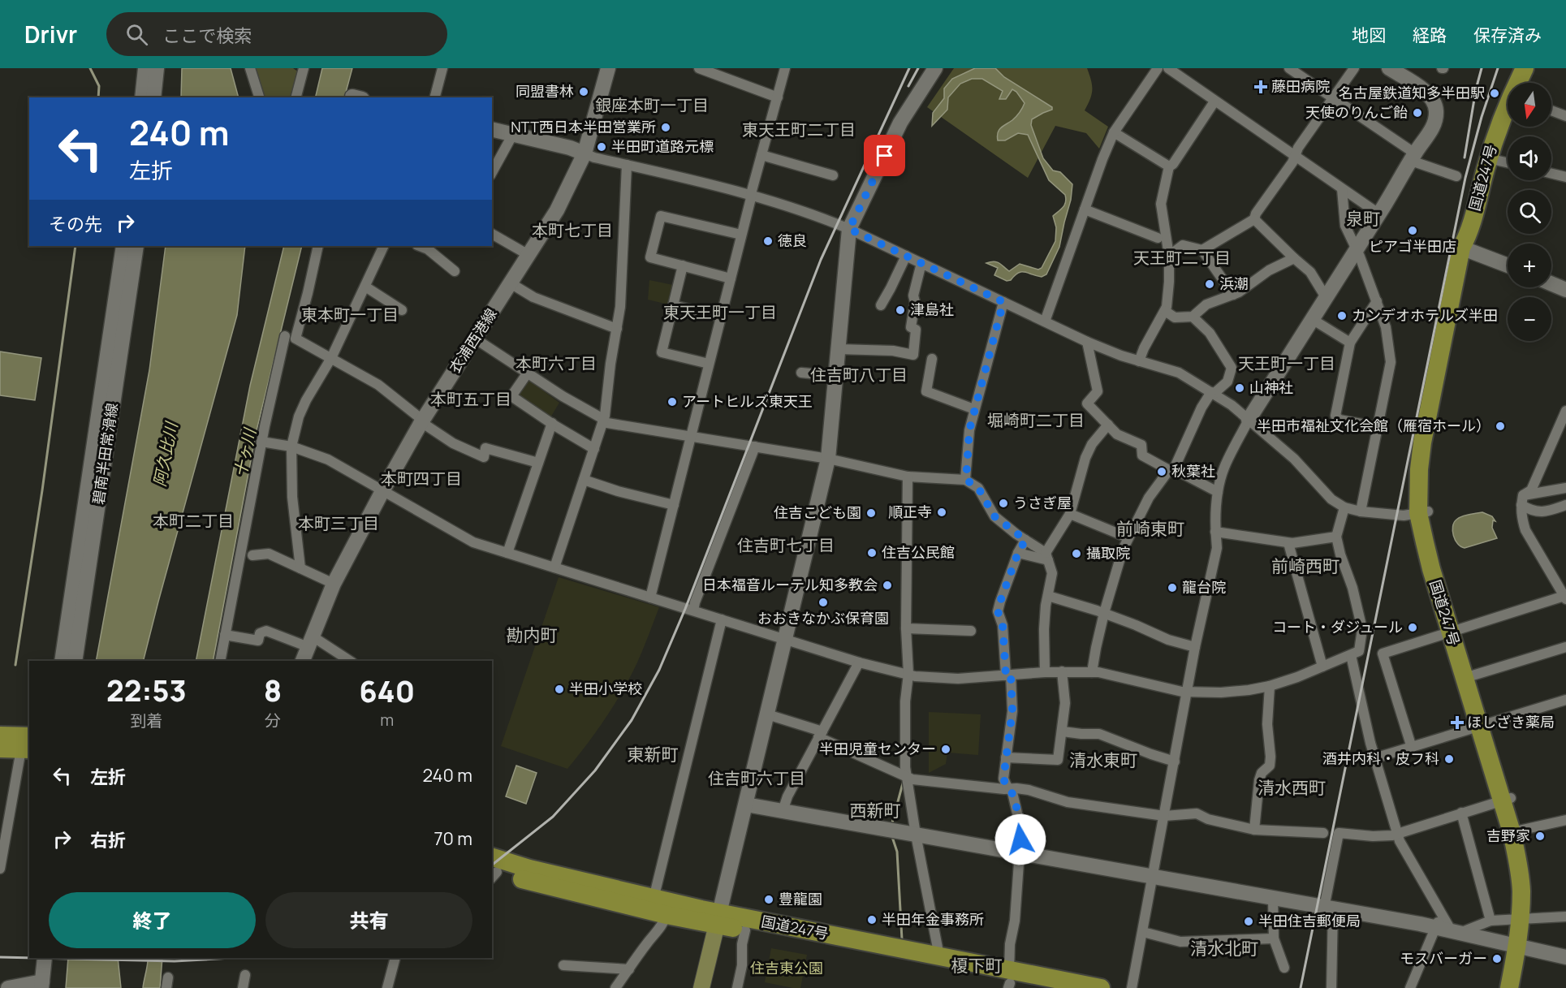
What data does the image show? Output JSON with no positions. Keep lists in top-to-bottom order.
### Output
{
  "streets": {
    "highway": ["国道247号"],
    "main road": ["衣浦西港線", "碧南半田常滑線"]
  },
  "districts": [
    "銀座本町一丁目",
    "東天王町二丁目",
    "泉町",
    "本町七丁目",
    "天王町二丁目",
    "東天王町一丁目",
    "東本町一丁目",
    "本町六丁目",
    "天王町一丁目",
    "住吉町八丁目",
    "本町五丁目",
    "堀崎町二丁目",
    "本町四丁目",
    "本町二丁目",
    "本町三丁目",
    "前崎東町",
    "住吉町七丁目",
    "前崎西町",
    "勘内町",
    "東新町",
    "清水東町",
    "住吉町六丁目",
    "清水西町",
    "西新町",
    "清水北町",
    "榎下町"
  ],
  "water": ["十ヶ川", "阿久比川"],
  "parks": ["住吉東公園"],
  "places": {
    "health": ["藤田病院", "ほしざき薬局"],
    "other": [
      "同盟書林",
      "名古屋鉄道知多半田駅",
      "天使のりんご飴",
      "NTT西日本半田営業所",
      "半田町道路元標",
      "ピアゴ半田店",
      "徳良",
      "浜潮",
      "津島社",
      "カンデオホテルズ半田",
      "山神社",
      "アートヒルズ東天王",
      "半田市福祉文化会館（雁宿ホール）",
      "秋葉社",
      "うさぎ屋",
      "順正寺",
      "住吉こども園",
      "住吉公民館",
      "攝取院",
      "日本福音ルーテル知多教会",
      "龍台院",
      "おおきなかぶ保育園",
      "コート・ダジュール",
      "半田小学校",
      "半田児童センター",
      "酒井内科・皮フ科",
      "吉野家",
      "豊龍園",
      "半田年金事務所",
      "半田住吉郵便局",
      "モスバーガー"
    ]
  },
  "north": "bottom",
  "page": {
    "header": "Drivr",
    "search": "ここで検索",
    "nav": ["地図", "経路", "保存済み"],
    "map_buttons": ["+", "−"],
    "turn": ["240 m", "左折"],
    "then": "その先",
    "eta": [
      "22:53",
      "到着",
      "8",
      "分",
      "640",
      "m"
    ],
    "list": [
      {
        "name": "左折",
        "value": "240 m"
      },
      {
        "name": "右折",
        "value": "70 m"
      }
    ],
    "buttons": ["終了", "共有"]
  }
}
